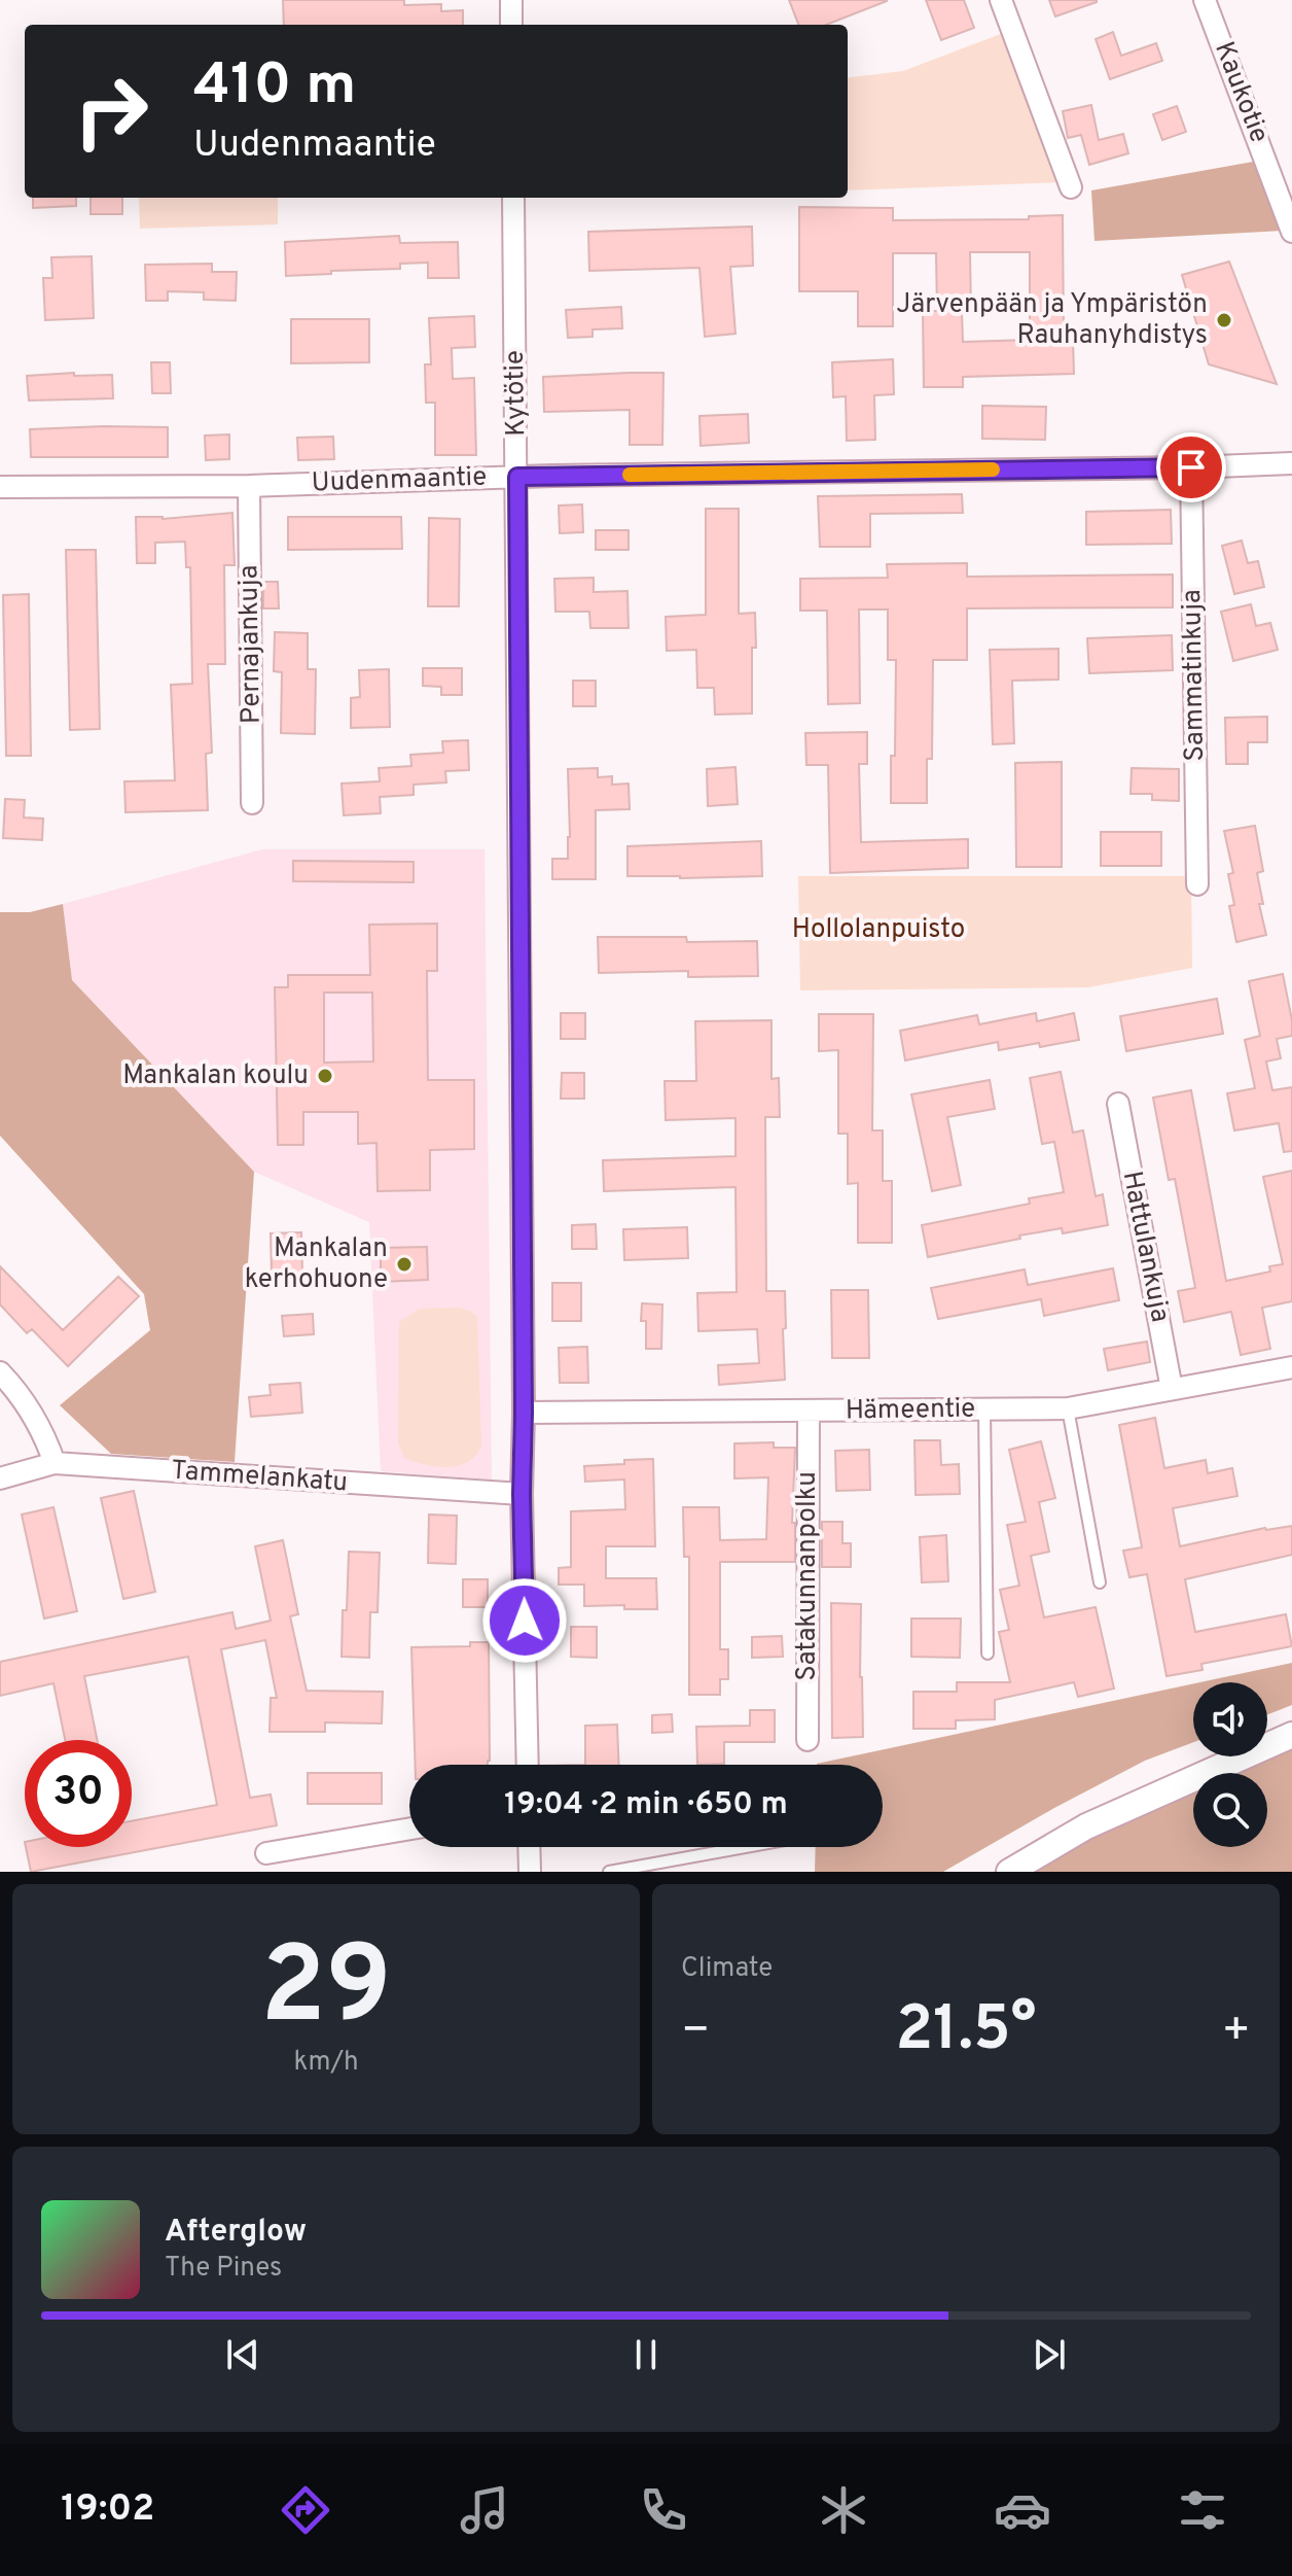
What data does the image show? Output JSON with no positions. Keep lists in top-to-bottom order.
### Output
{
  "streets": {
    "street": [
      "Kaukotie",
      "Kytötie",
      "Uudenmaantie",
      "Pernajankuja",
      "Sammatinkuja",
      "Hattulankuja",
      "Hämeentie",
      "Tammelankatu",
      "Satakunnanpolku"
    ]
  },
  "crossings": [
    ["Kytötie", "Uudenmaantie"],
    ["Kytötie", "Hämeentie"],
    ["Kytötie", "Tammelankatu"],
    ["Uudenmaantie", "Pernajankuja"],
    ["Uudenmaantie", "Sammatinkuja"],
    ["Hattulankuja", "Hämeentie"],
    ["Hämeentie", "Satakunnanpolku"]
  ],
  "parks": ["Hollolanpuisto"],
  "places": ["Järvenpään ja Ympäristön Rauhanyhdistys", "Mankalan koulu", "Mankalan kerhohuone"],
  "page": {
    "turn": ["410 m", "Uudenmaantie"],
    "limit": "30",
    "trip": "19:04 · 2 min · 650 m",
    "tile": [
      ["29", "km/h"],
      "Climate"
    ],
    "heat": ["−", "21.5°", "+"],
    "song": ["Afterglow", "The Pines"],
    "tabs": "19:02"
  }
}
